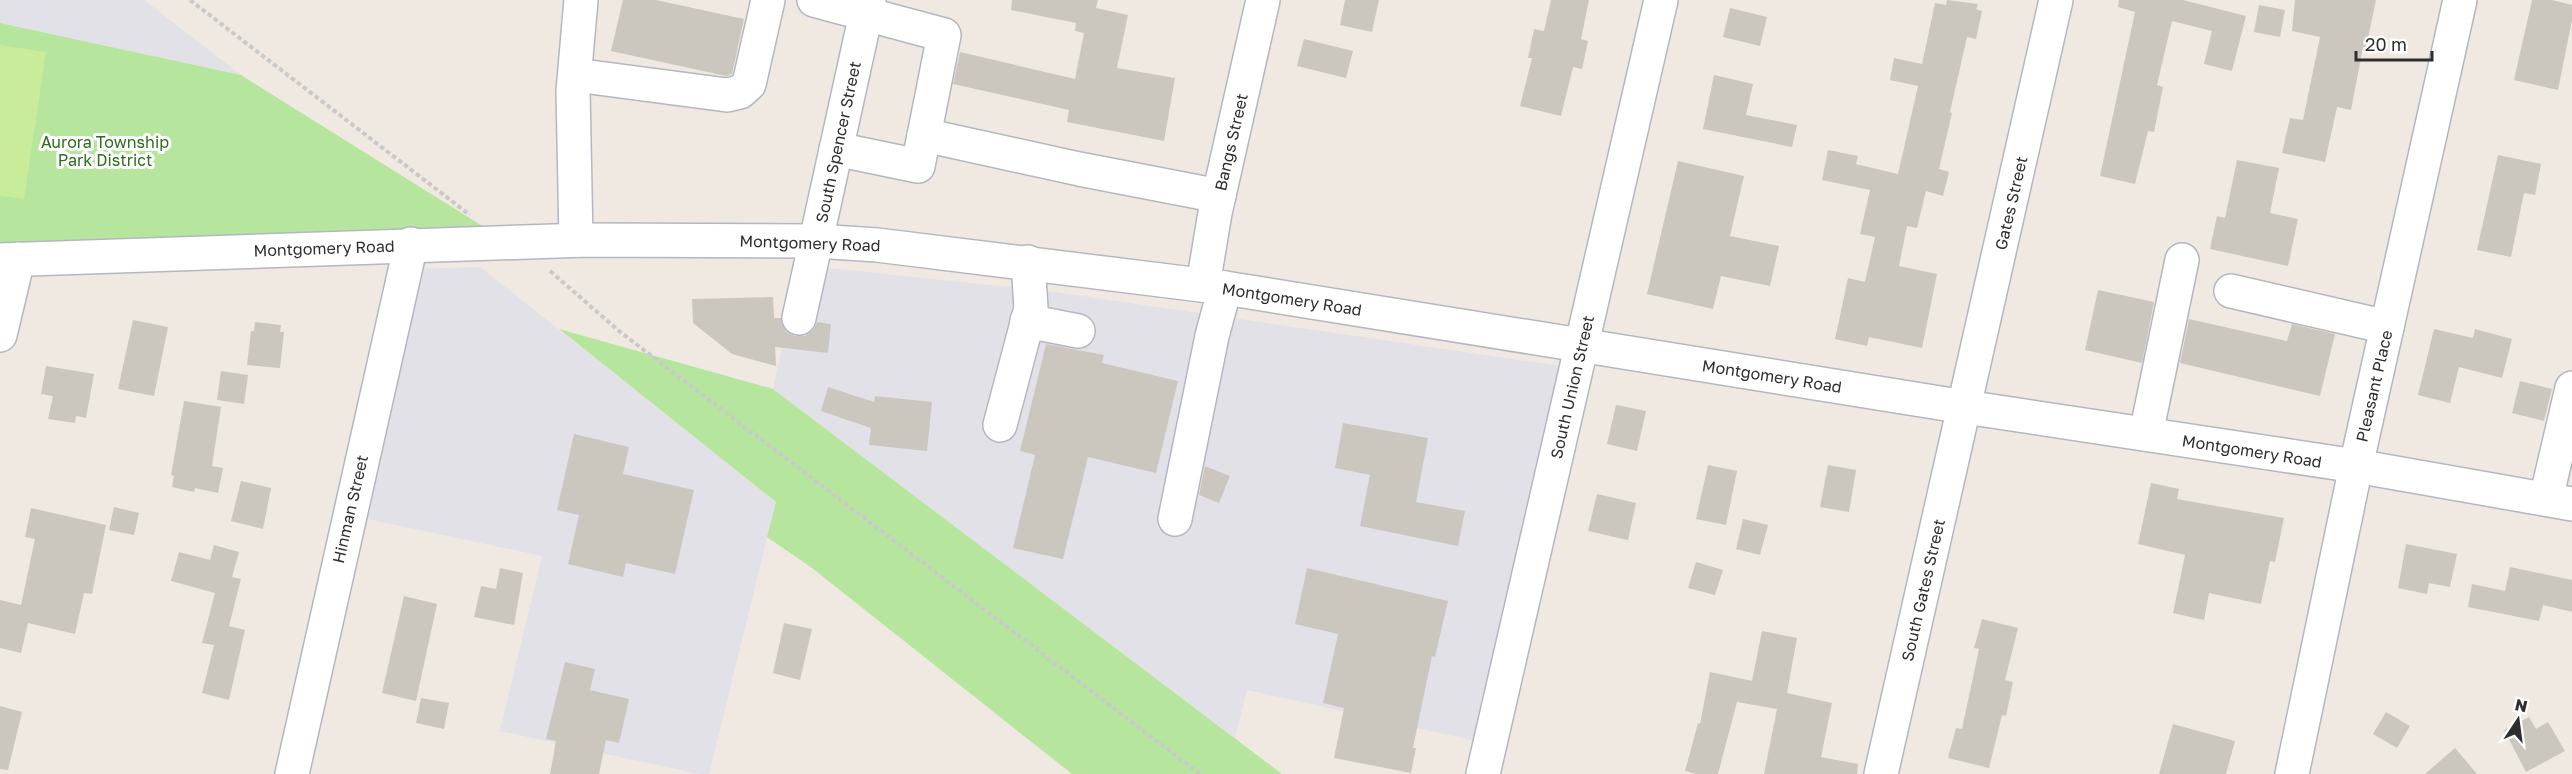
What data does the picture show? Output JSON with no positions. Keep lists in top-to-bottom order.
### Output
{
  "streets": {
    "street": [
      "South Spencer Street",
      "Bangs Street",
      "Gates Street",
      "Montgomery Road",
      "Pleasant Place",
      "South Union Street",
      "Hinman Street",
      "South Gates Street"
    ]
  },
  "crossings": [
    ["South Spencer Street", "Montgomery Road"],
    ["Bangs Street", "Montgomery Road"],
    ["Gates Street", "Montgomery Road"],
    ["Gates Street", "South Gates Street"],
    ["Montgomery Road", "Pleasant Place"],
    ["Montgomery Road", "South Union Street"],
    ["Montgomery Road", "Hinman Street"],
    ["Montgomery Road", "South Gates Street"]
  ],
  "parks": ["Aurora Township Park District"],
  "scale_bar": "20 m",
  "north": "top"
}
